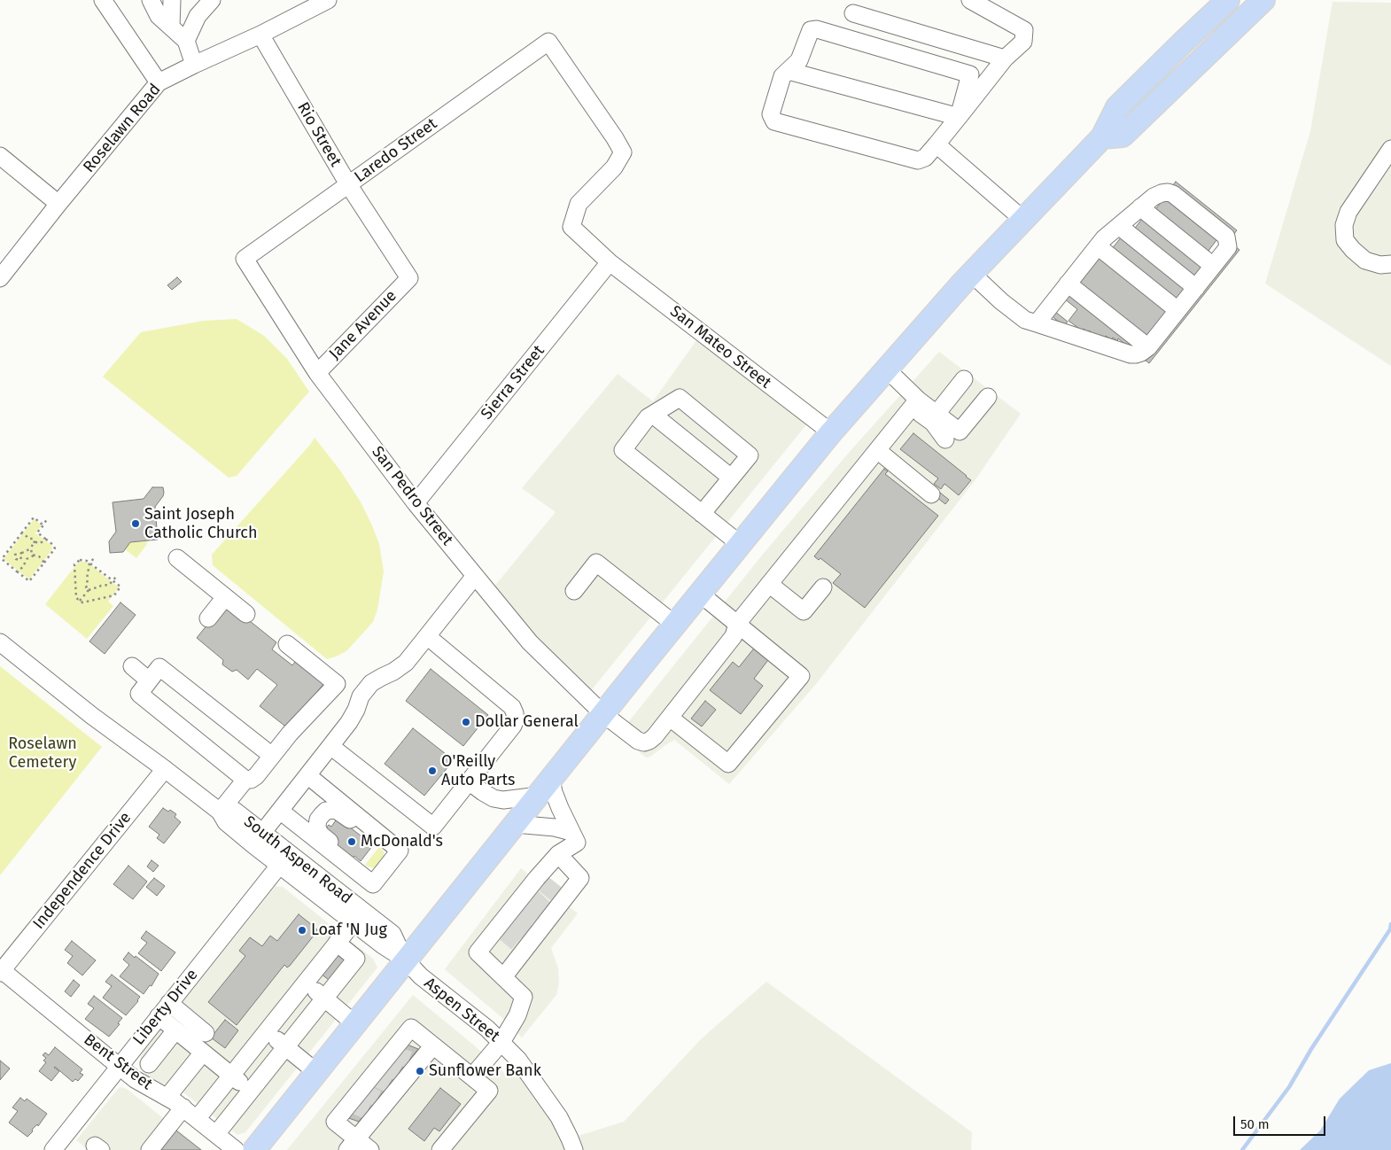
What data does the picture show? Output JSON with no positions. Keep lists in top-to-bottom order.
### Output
{
  "streets": {
    "street": [
      "Roselawn Road",
      "Rio Street",
      "Laredo Street",
      "Jane Avenue",
      "San Mateo Street",
      "Sierra Street",
      "San Pedro Street",
      "South Aspen Road",
      "Independence Drive",
      "Liberty Drive",
      "Aspen Street",
      "Bent Street"
    ]
  },
  "crossings": [
    ["Roselawn Road", "Rio Street"],
    ["Rio Street", "Laredo Street"],
    ["Rio Street", "Jane Avenue"],
    ["Laredo Street", "San Mateo Street"],
    ["Laredo Street", "San Pedro Street"],
    ["Jane Avenue", "San Pedro Street"],
    ["San Mateo Street", "Sierra Street"],
    ["Sierra Street", "San Pedro Street"],
    ["South Aspen Road", "Independence Drive"],
    ["South Aspen Road", "Liberty Drive"],
    ["South Aspen Road", "Aspen Street"],
    ["Independence Drive", "Bent Street"],
    ["Liberty Drive", "Bent Street"]
  ],
  "parks": ["Roselawn Cemetery"],
  "places": [
    "Saint Joseph Catholic Church",
    "Dollar General",
    "O'Reilly Auto Parts",
    "McDonald's",
    "Loaf 'N Jug",
    "Sunflower Bank"
  ],
  "scale_bar": "50 m"
}
